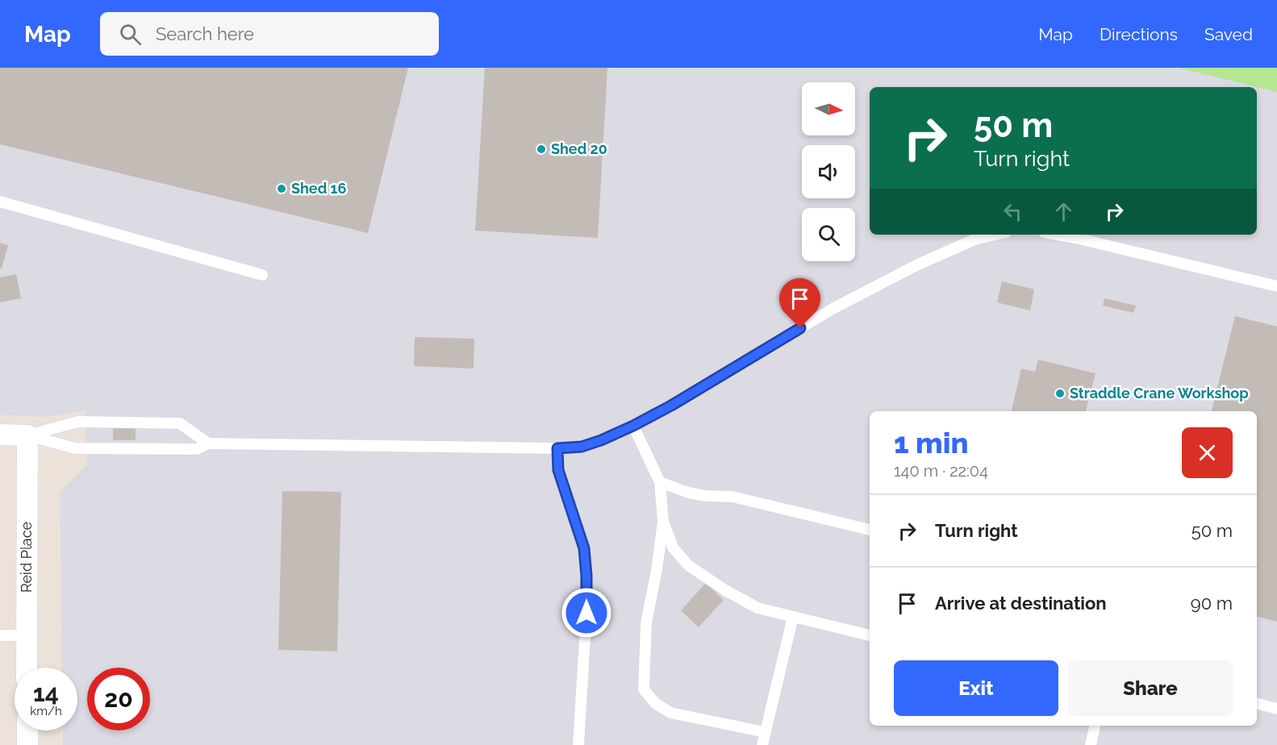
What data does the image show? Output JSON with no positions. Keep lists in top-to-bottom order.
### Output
{
  "streets": {
    "street": ["Reid Place"]
  },
  "places": ["Shed 20", "Shed 16", "Straddle Crane Workshop"],
  "north": "right",
  "page": {
    "header": "Map",
    "search": "Search here",
    "nav": ["Map", "Directions", "Saved"],
    "turn": ["50 m", "Turn right"],
    "heading": ["1 min", "140 m · 22:04"],
    "list": [
      {
        "name": "Turn right",
        "value": "50 m"
      },
      {
        "name": "Arrive at destination",
        "value": "90 m"
      }
    ],
    "buttons": ["Exit", "Share"],
    "speed": "14 km/h",
    "limit": "20"
  }
}
